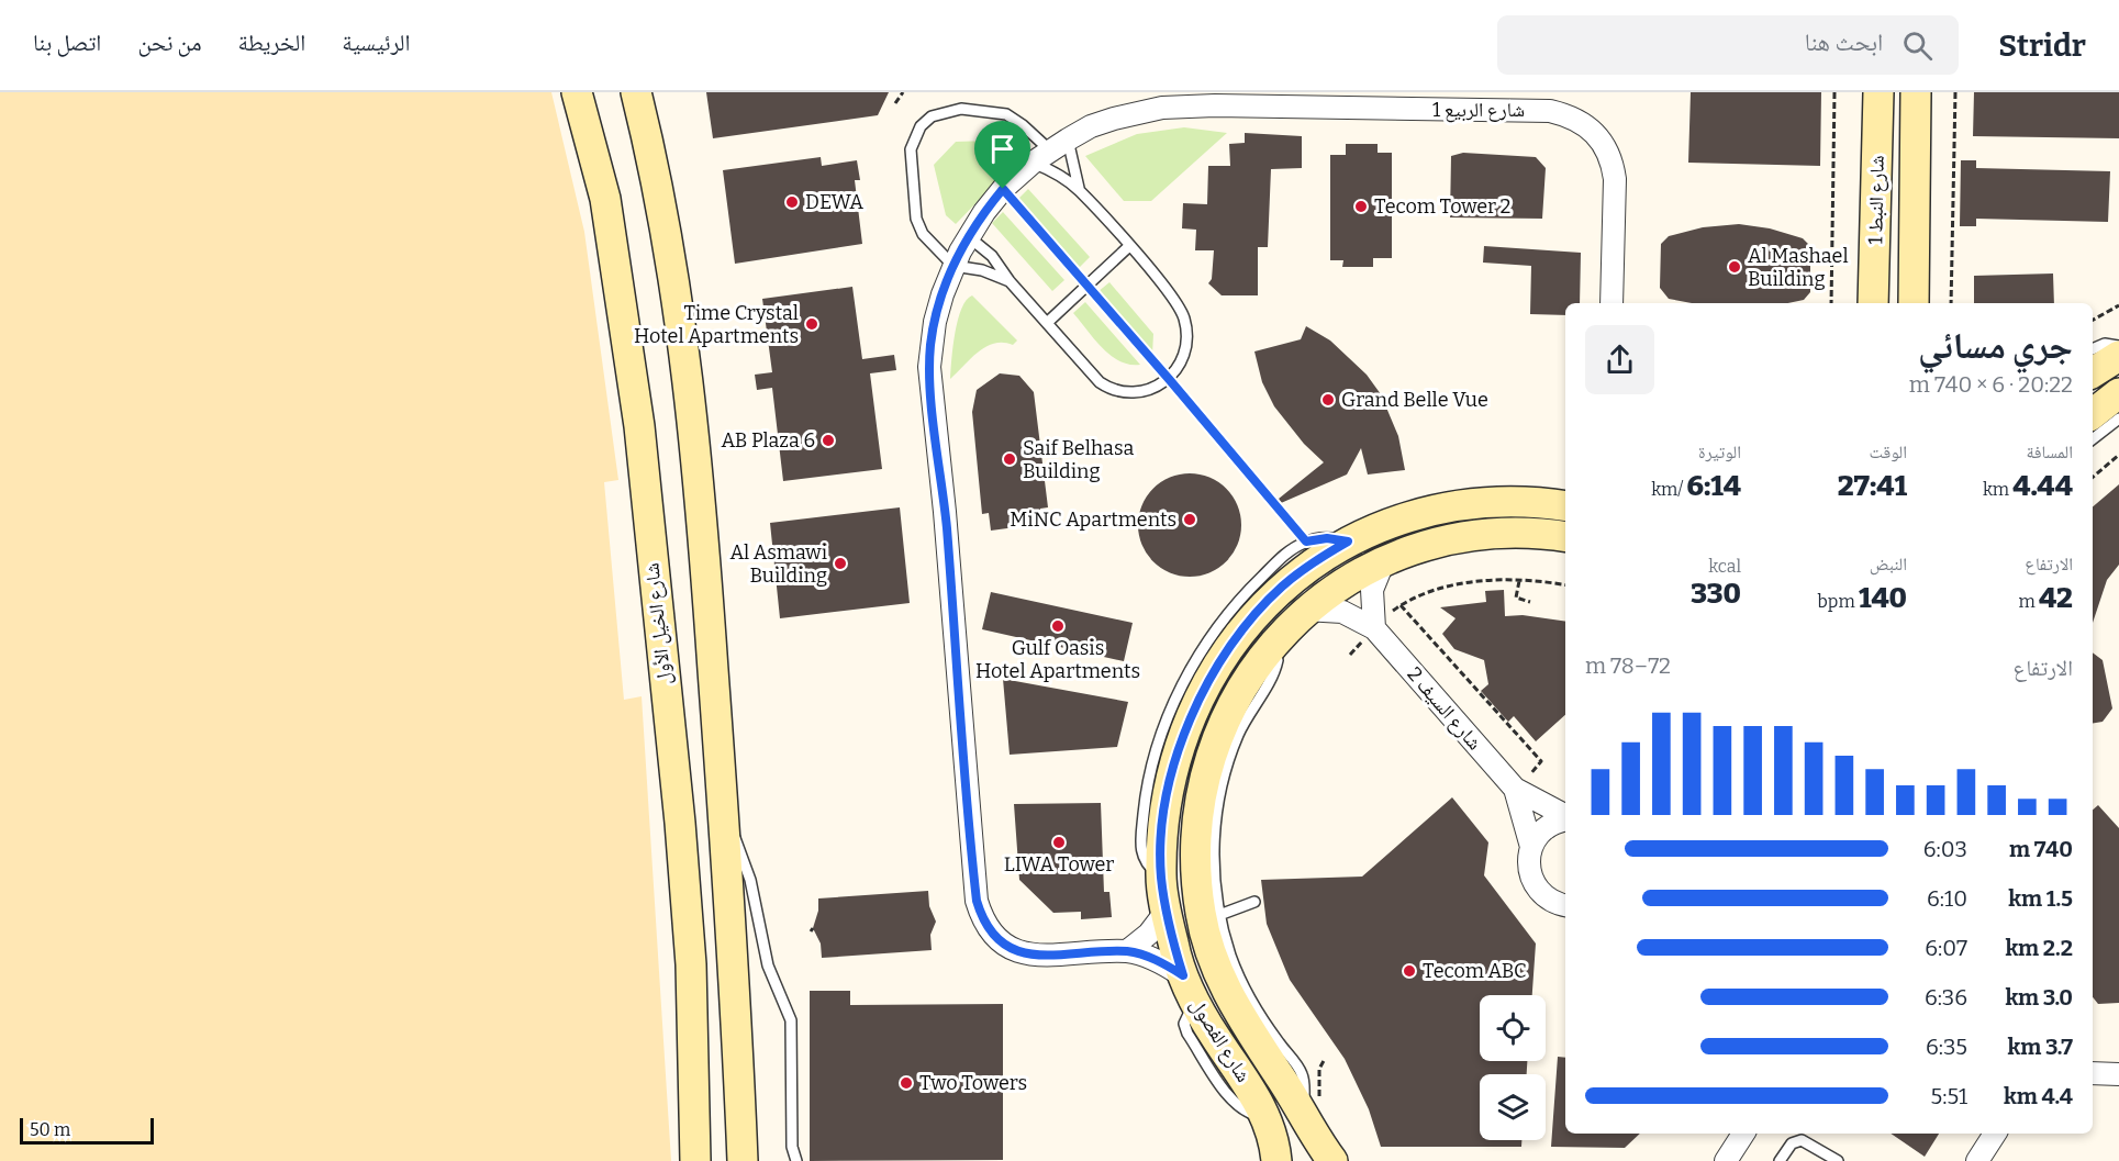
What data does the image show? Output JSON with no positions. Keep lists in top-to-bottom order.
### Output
{
  "streets": {
    "street": [
      "شارع الربيع 1",
      "شارع النبط 1",
      "شارع الخيل الأول",
      "شارع السيف 2",
      "شارع الفصول"
    ]
  },
  "crossings": [
    ["شارع الربيع 1", "شارع الفصول"],
    ["شارع السيف 2", "شارع الفصول"]
  ],
  "places": [
    "DEWA",
    "Tecom Tower 2",
    "Al Mashael Building",
    "Time Crystal Hotel Apartments",
    "Grand Belle Vue",
    "AB Plaza 6",
    "Saif Belhasa Building",
    "MiNC Apartments",
    "Al Asmawi Building",
    "Gulf Oasis Hotel Apartments",
    "LIWA Tower",
    "Tecom ABC",
    "Two Towers"
  ],
  "scale_bar": "50 m",
  "page": {
    "header": "Stridr",
    "search": "ابحث هنا",
    "nav": [
      "الرئيسية",
      "الخريطة",
      "من نحن",
      "اتصل بنا"
    ],
    "heading": ["جري مسائي", "20:22 · 6 × 740 m"],
    "stats": [
      ["المسافة", "4.44 km"],
      ["الوقت", "27:41"],
      ["الوتيرة", "6:14 /km"],
      ["الارتفاع", "42 m"],
      ["النبض", "140 bpm"],
      ["kcal", "330"]
    ],
    "chart": ["الارتفاع", "72–78 m"],
    "list": [
      {
        "name": "740 m",
        "note": "6:03"
      },
      {
        "name": "1.5 km",
        "note": "6:10"
      },
      {
        "name": "2.2 km",
        "note": "6:07"
      },
      {
        "name": "3.0 km",
        "note": "6:36"
      },
      {
        "name": "3.7 km",
        "note": "6:35"
      },
      {
        "name": "4.4 km",
        "note": "5:51"
      }
    ],
    "scale": "50 m"
  }
}
